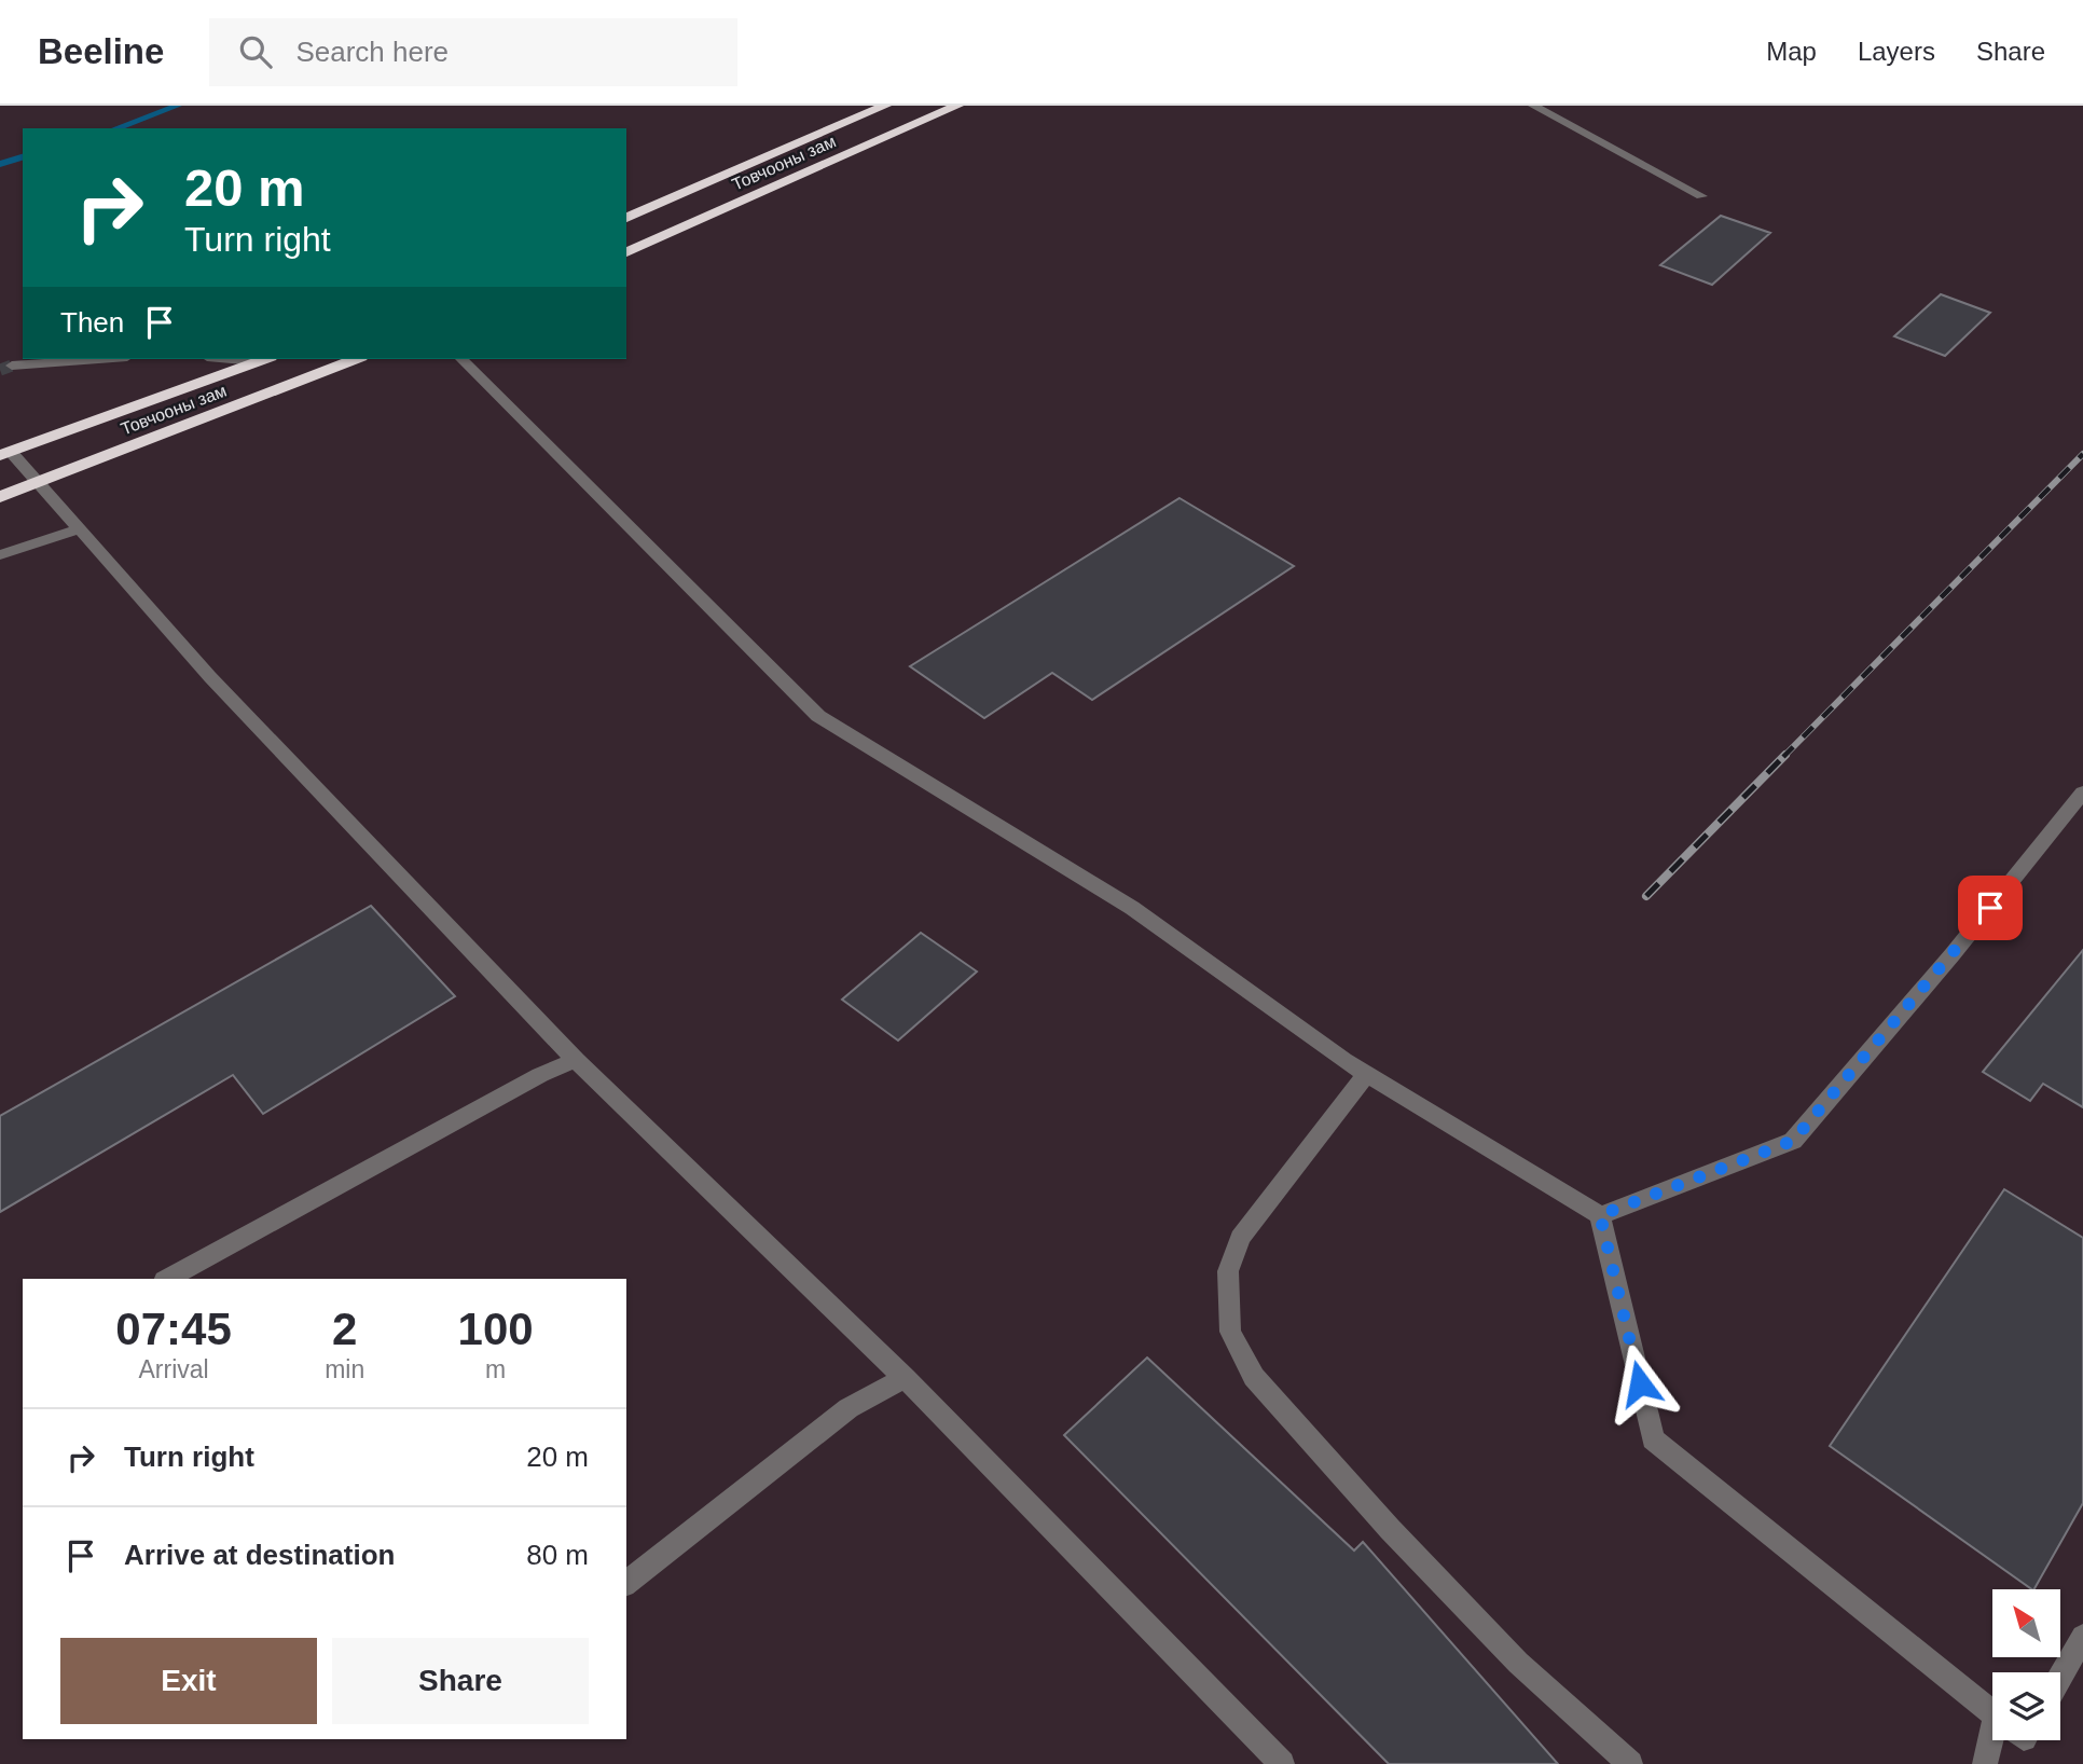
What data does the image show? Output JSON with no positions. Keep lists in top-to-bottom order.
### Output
{
  "streets": {
    "highway": ["Товчооны зам"]
  },
  "north": "top left",
  "page": {
    "header": "Beeline",
    "search": "Search here",
    "nav": ["Map", "Layers", "Share"],
    "turn": ["20 m", "Turn right"],
    "then": "Then",
    "eta": [
      "07:45",
      "Arrival",
      "2",
      "min",
      "100",
      "m"
    ],
    "list": [
      {
        "name": "Turn right",
        "value": "20 m"
      },
      {
        "name": "Arrive at destination",
        "value": "80 m"
      }
    ],
    "buttons": ["Exit", "Share"]
  }
}
